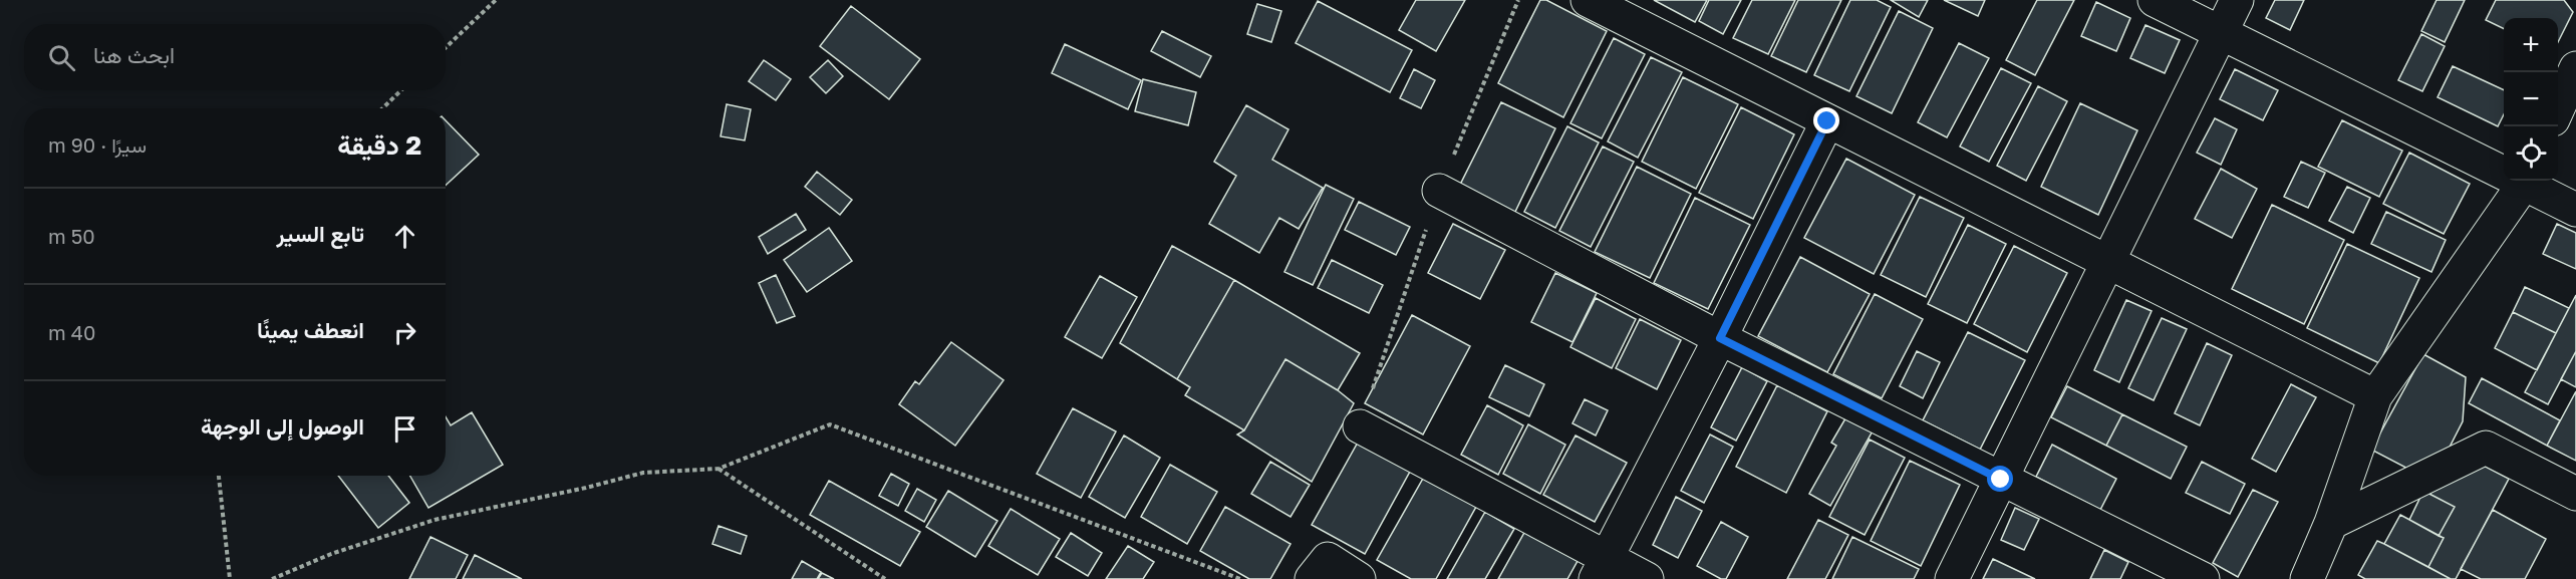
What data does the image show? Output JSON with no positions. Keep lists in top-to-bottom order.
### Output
{
  "page": {
    "map_buttons": ["+", "−"],
    "search": "ابحث هنا",
    "heading": ["2 دقيقة", "سيرًا · 90 m"],
    "list": [
      ["تابع السير", "50 m"],
      ["انعطف يمينًا", "40 m"],
      "الوصول إلى الوجهة"
    ]
  }
}
